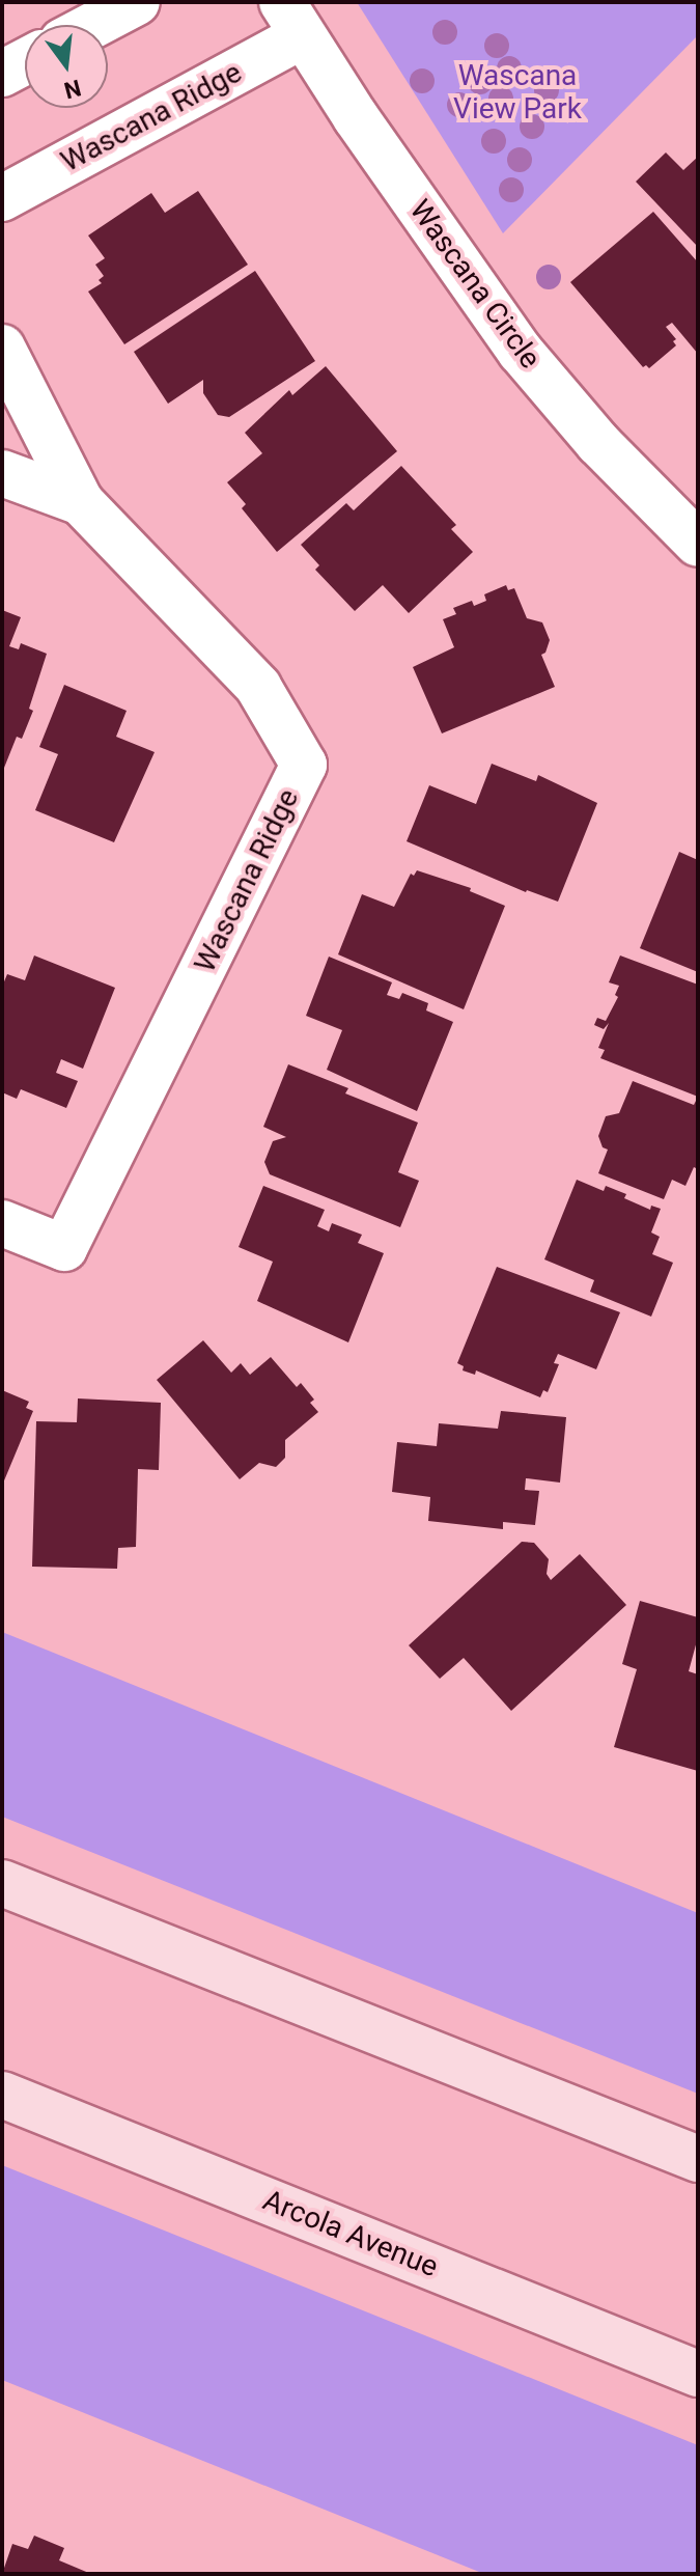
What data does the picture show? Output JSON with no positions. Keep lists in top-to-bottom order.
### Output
{
  "streets": {
    "main road": ["Arcola Avenue"],
    "street": ["Wascana Ridge", "Wascana Circle"]
  },
  "crossings": [
    ["Wascana Ridge", "Wascana Circle"]
  ],
  "parks": ["Wascana View Park"],
  "north": "bottom"
}
